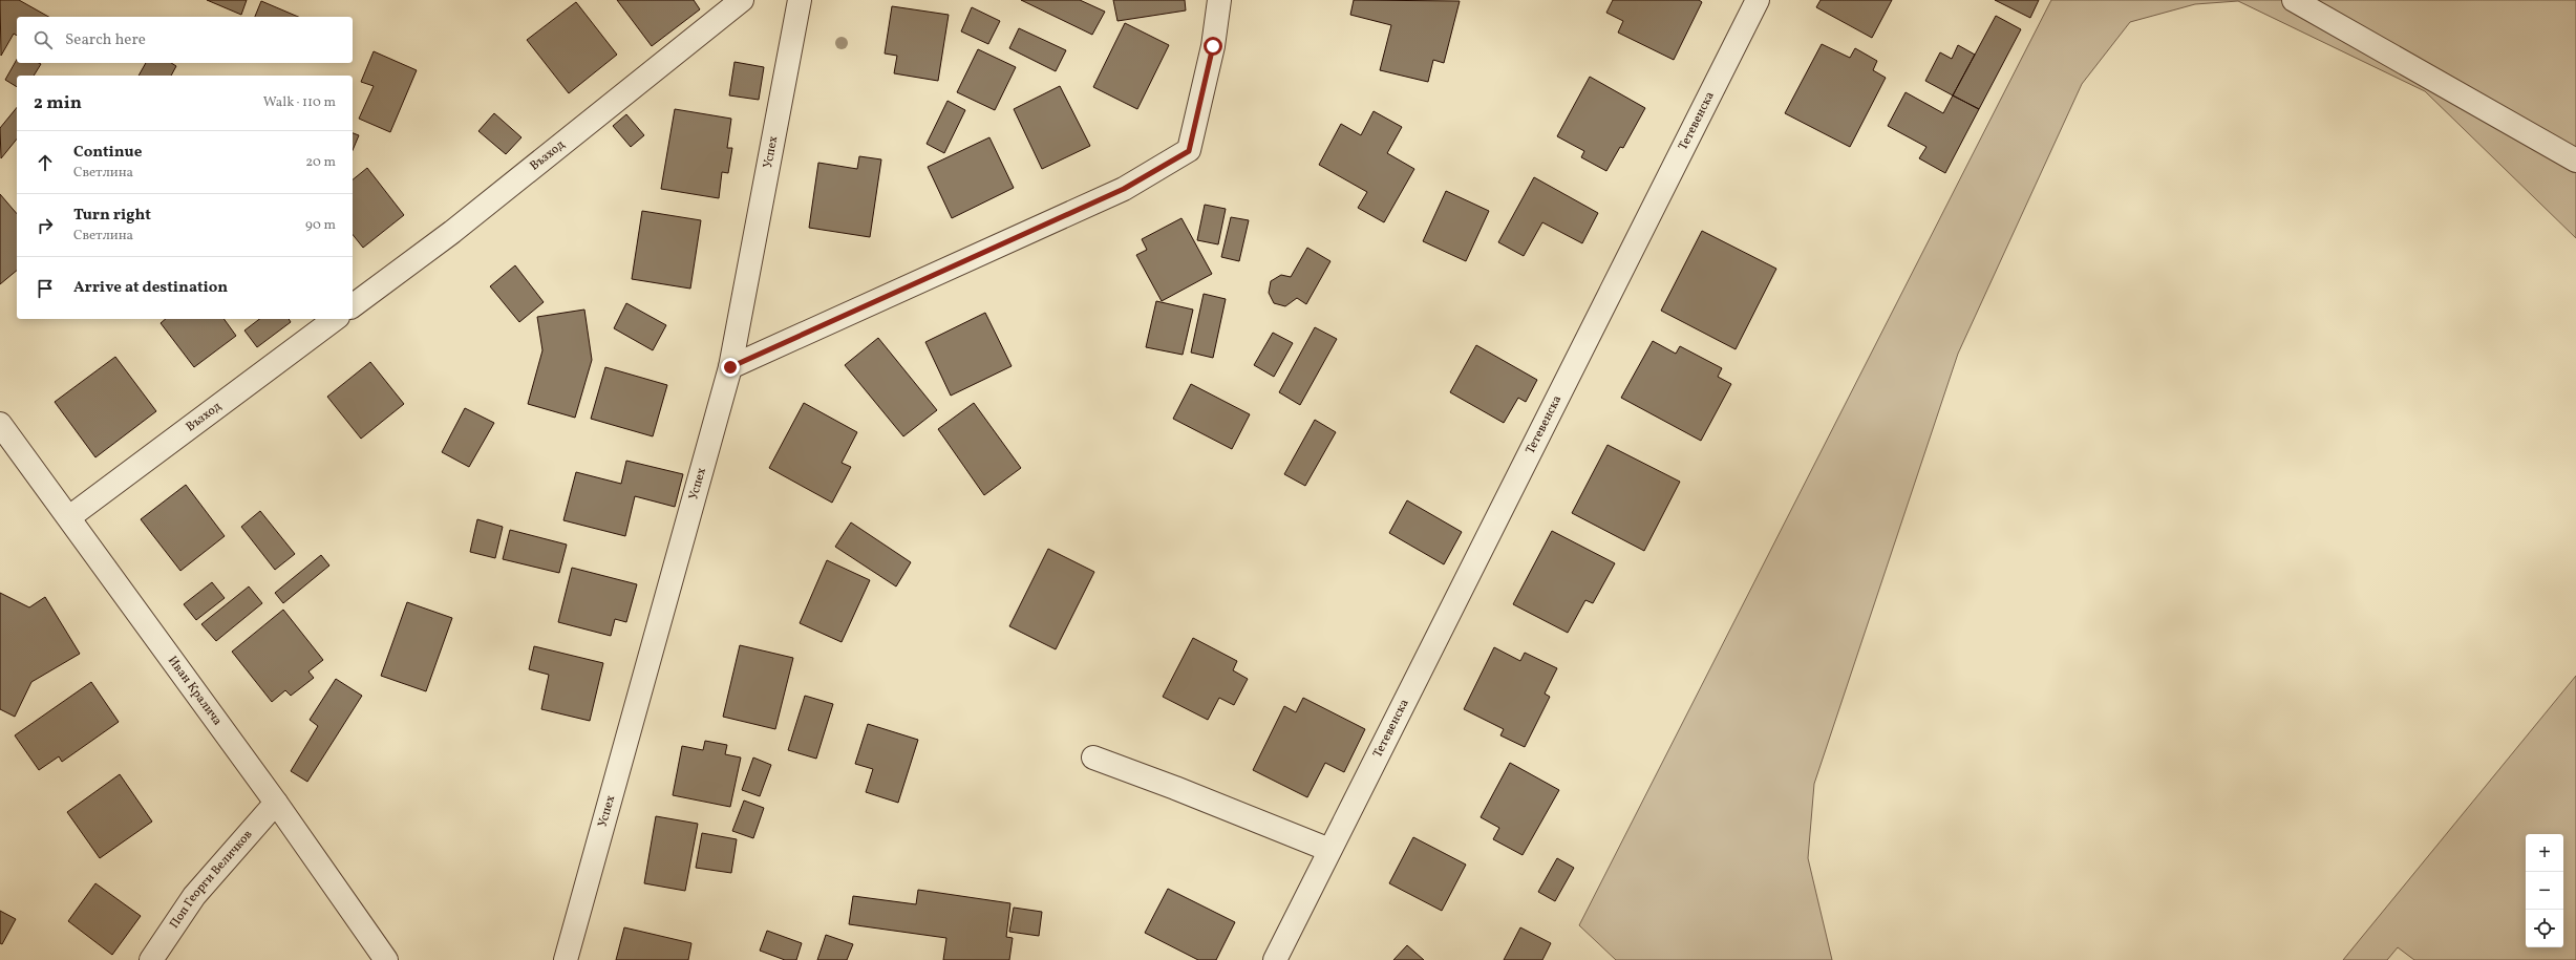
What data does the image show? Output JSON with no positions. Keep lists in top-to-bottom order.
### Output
{
  "streets": {
    "street": [
      "Тетевенска",
      "Успех",
      "Възход",
      "Иван Кралича",
      "Поп Георги Величков"
    ]
  },
  "crossings": [
    ["Възход", "Иван Кралича"],
    ["Иван Кралича", "Поп Георги Величков"]
  ],
  "page": {
    "search": "Search here",
    "heading": ["2 min", "Walk · 110 m"],
    "list": [
      ["Continue", "Светлина", "20 m"],
      ["Turn right", "Светлина", "90 m"],
      "Arrive at destination"
    ],
    "map_buttons": ["+", "−"]
  }
}
